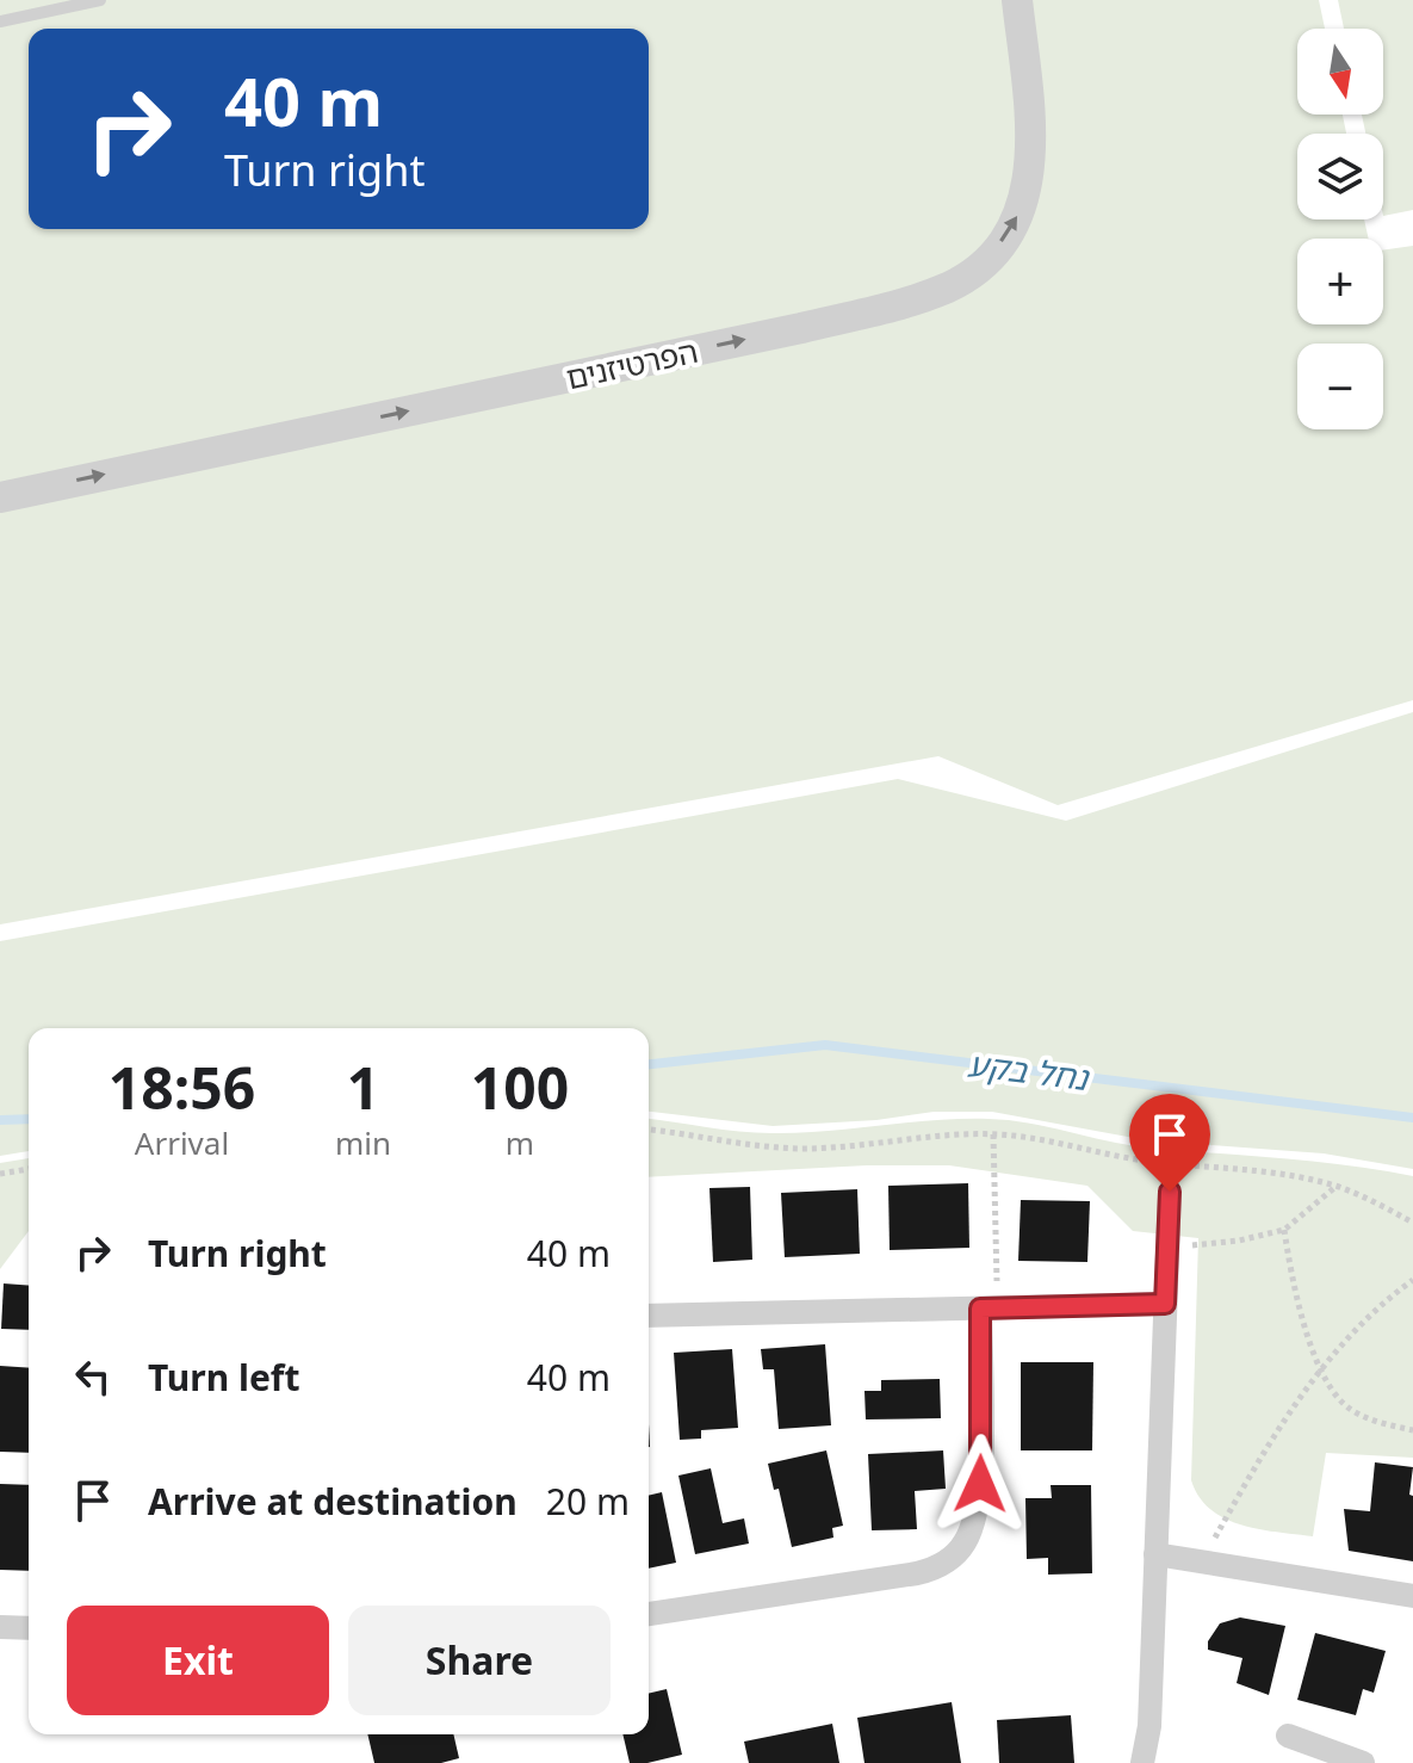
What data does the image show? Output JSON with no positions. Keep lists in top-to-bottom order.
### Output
{
  "streets": {
    "street": ["הפרטיזנים"]
  },
  "one_way": ["הפרטיזנים"],
  "water": ["נחל בקע"],
  "north": "bottom",
  "page": {
    "map_buttons": ["+", "−"],
    "turn": ["40 m", "Turn right"],
    "eta": [
      "18:56",
      "Arrival",
      "1",
      "min",
      "100",
      "m"
    ],
    "list": [
      {
        "name": "Turn right",
        "value": "40 m"
      },
      {
        "name": "Turn left",
        "value": "40 m"
      },
      {
        "name": "Arrive at destination",
        "value": "20 m"
      }
    ],
    "buttons": ["Exit", "Share"]
  }
}
